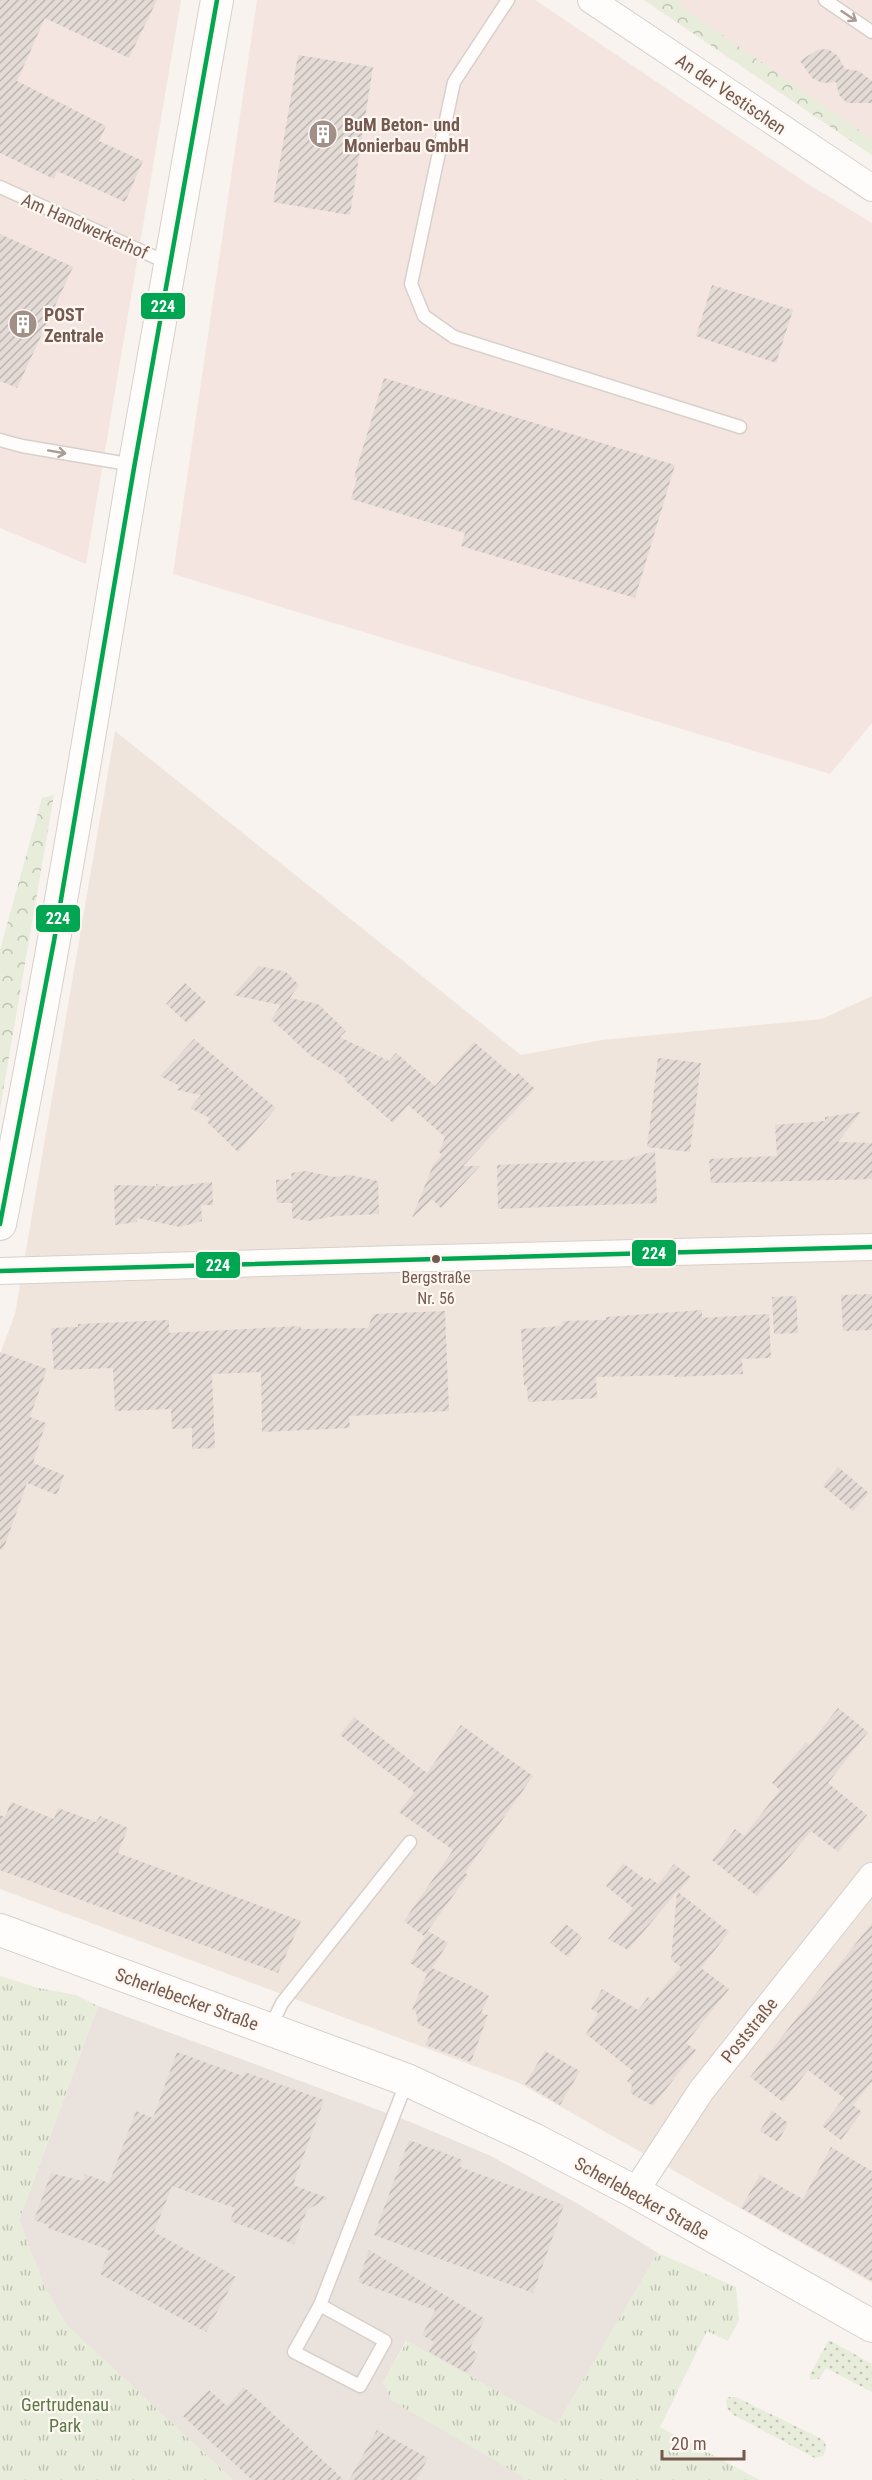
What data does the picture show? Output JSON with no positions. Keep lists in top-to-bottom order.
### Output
{
  "streets": {
    "street": ["An der Vestischen", "Scherlebecker Straße", "Poststraße"],
    "lane": ["Am Handwerkerhof"]
  },
  "crossings": [
    ["Scherlebecker Straße", "Poststraße"]
  ],
  "parks": ["Gertrudenau Park"],
  "places": {
    "building": ["BuM Beton- und Monierbau GmbH", "POST Zentrale"],
    "other": ["Bergstraße Nr. 56"]
  },
  "lines": ["transit line 224"],
  "scale_bar": "20 m"
}
